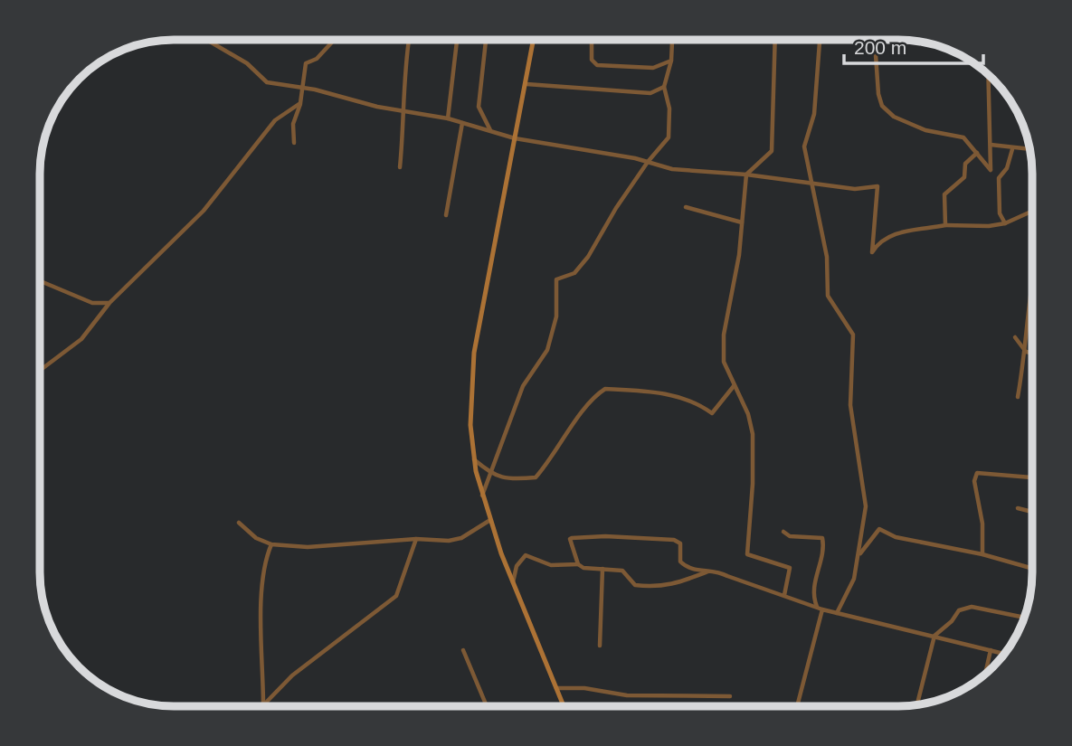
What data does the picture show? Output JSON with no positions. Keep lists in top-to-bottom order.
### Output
{
  "scale_bar": "200 m"
}
